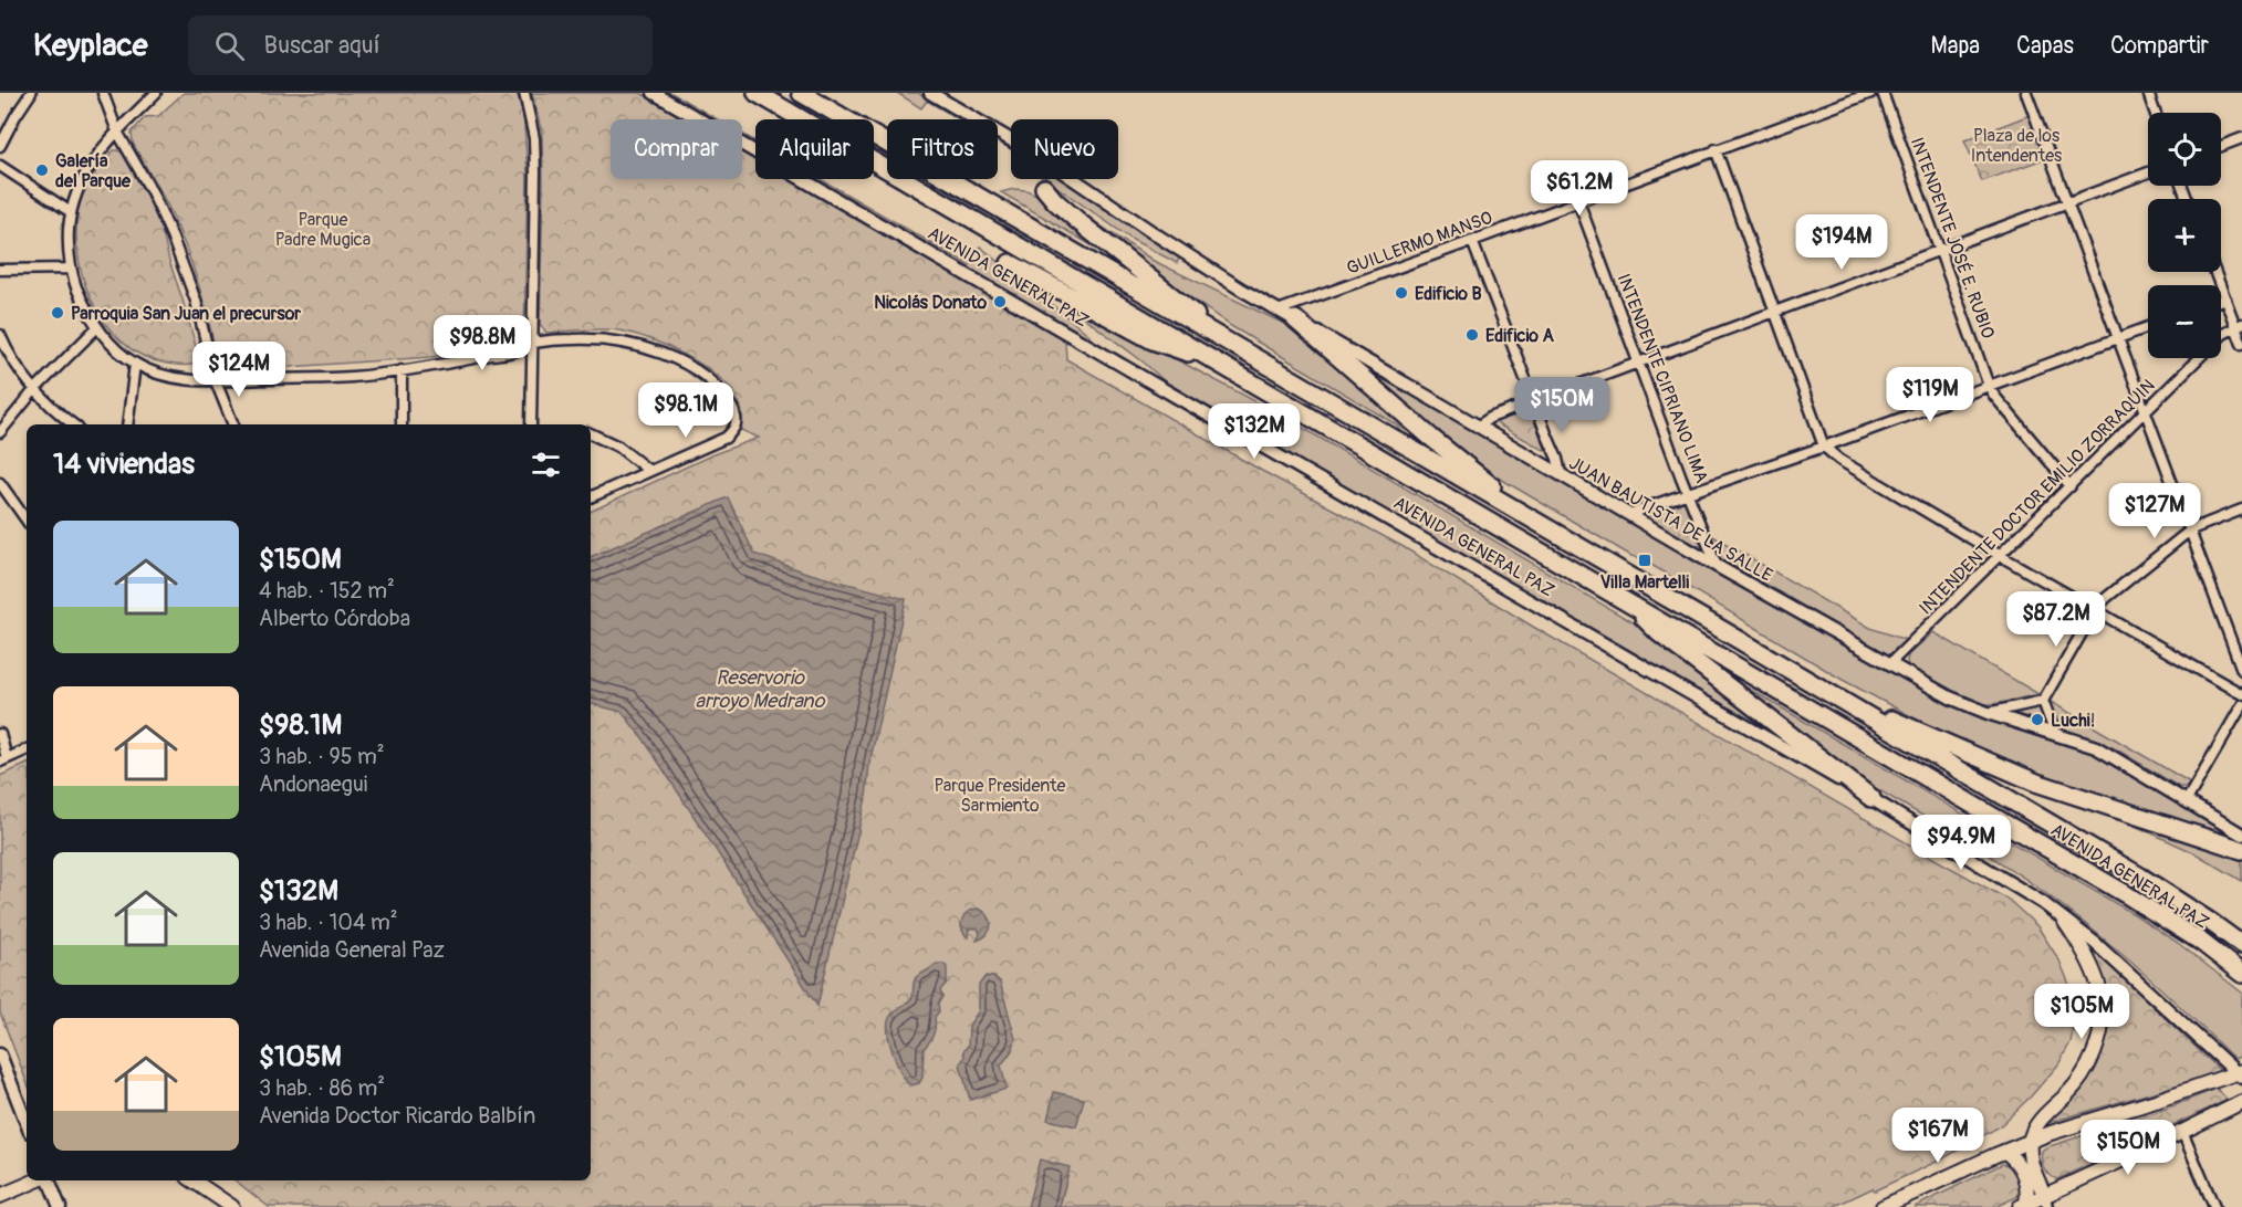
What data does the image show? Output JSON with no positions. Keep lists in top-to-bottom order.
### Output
{
  "streets": {
    "highway": ["AVENIDA GENERAL PAZ"],
    "street": [
      "INTENDENTE JOSÉ E. RUBIO",
      "GUILLERMO MANSO",
      "INTENDENTE CIPRIANO LIMA",
      "INTENDENTE DOCTOR EMILIO ZORRAQUIN",
      "JUAN BAUTISTA DE LA SALLE"
    ]
  },
  "crossings": [
    ["INTENDENTE JOSÉ E. RUBIO", "INTENDENTE DOCTOR EMILIO ZORRAQUIN"],
    ["GUILLERMO MANSO", "INTENDENTE CIPRIANO LIMA"],
    ["GUILLERMO MANSO", "JUAN BAUTISTA DE LA SALLE"],
    ["INTENDENTE CIPRIANO LIMA", "JUAN BAUTISTA DE LA SALLE"],
    ["INTENDENTE DOCTOR EMILIO ZORRAQUIN", "JUAN BAUTISTA DE LA SALLE"]
  ],
  "water": ["Reservorio arroyo Medrano"],
  "parks": ["Plaza de los Intendentes", "Parque Padre Mugica", "Parque Presidente Sarmiento"],
  "places": {
    "other": [
      "Galería del Parque",
      "Edificio B",
      "Nicolás Donato",
      "Parroquia San Juan el precursor",
      "Edificio A",
      "Luchi!"
    ],
    "transit": ["Villa Martelli"]
  },
  "page": {
    "header": "Keyplace",
    "search": "Buscar aquí",
    "nav": ["Mapa", "Capas", "Compartir"],
    "map_buttons": ["+", "−"],
    "chip": [
      "Comprar",
      "Alquilar",
      "Filtros",
      "Nuevo"
    ],
    "price": [
      "$61.2M",
      "$194M",
      "$98.8M",
      "$124M",
      "$119M",
      "$150M",
      "$98.1M",
      "$132M",
      "$127M",
      "$87.2M",
      "$94.9M",
      "$105M",
      "$167M",
      "$150M"
    ],
    "heading": "14 viviendas",
    "list": [
      {
        "name": "$150M",
        "note": "4 hab. · 152 m² · Alberto Córdoba"
      },
      {
        "name": "$98.1M",
        "note": "3 hab. · 95 m² · Andonaegui"
      },
      {
        "name": "$132M",
        "note": "3 hab. · 104 m² · Avenida General Paz"
      },
      {
        "name": "$105M",
        "note": "3 hab. · 86 m² · Avenida Doctor Ricardo Balbín"
      }
    ]
  }
}
